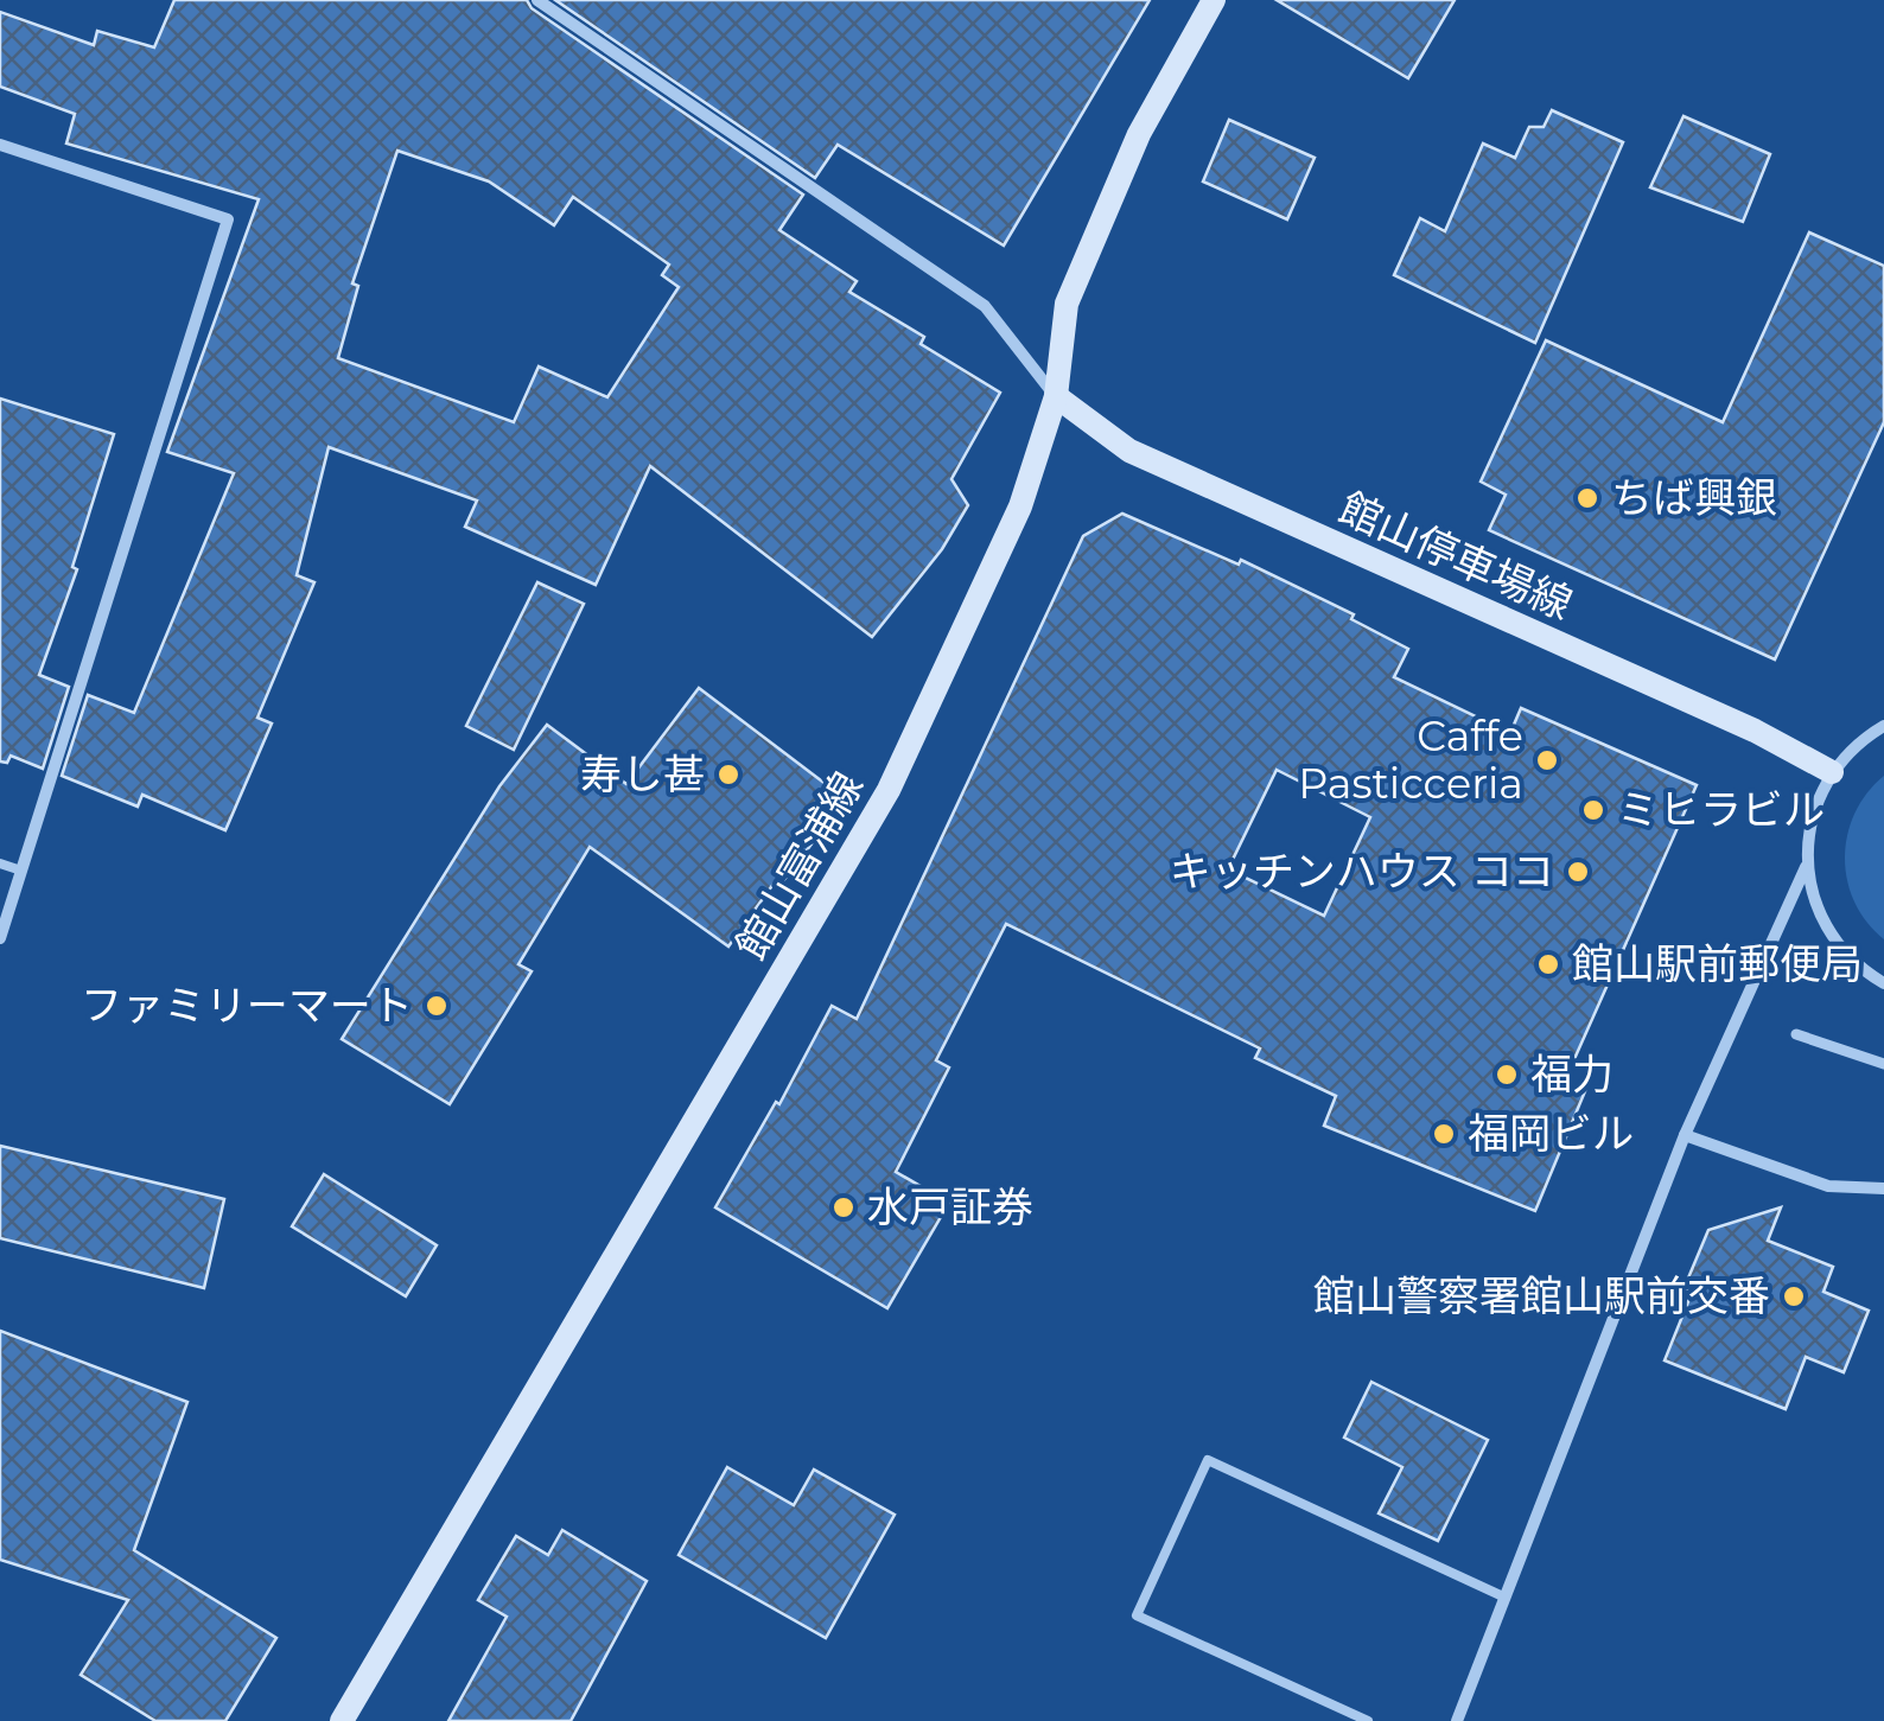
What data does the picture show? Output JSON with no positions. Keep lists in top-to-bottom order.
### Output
{
  "streets": {
    "main road": ["館山停車場線", "館山富浦線"]
  },
  "crossings": [
    ["館山停車場線", "館山富浦線"]
  ],
  "places": [
    "ちば興銀",
    "Caffe Pasticceria",
    "寿し甚",
    "ミヒラビル",
    "キッチンハウス ココ",
    "館山駅前郵便局",
    "ファミリーマート",
    "福力",
    "福岡ビル",
    "水戸証券",
    "館山警察署館山駅前交番"
  ]
}
